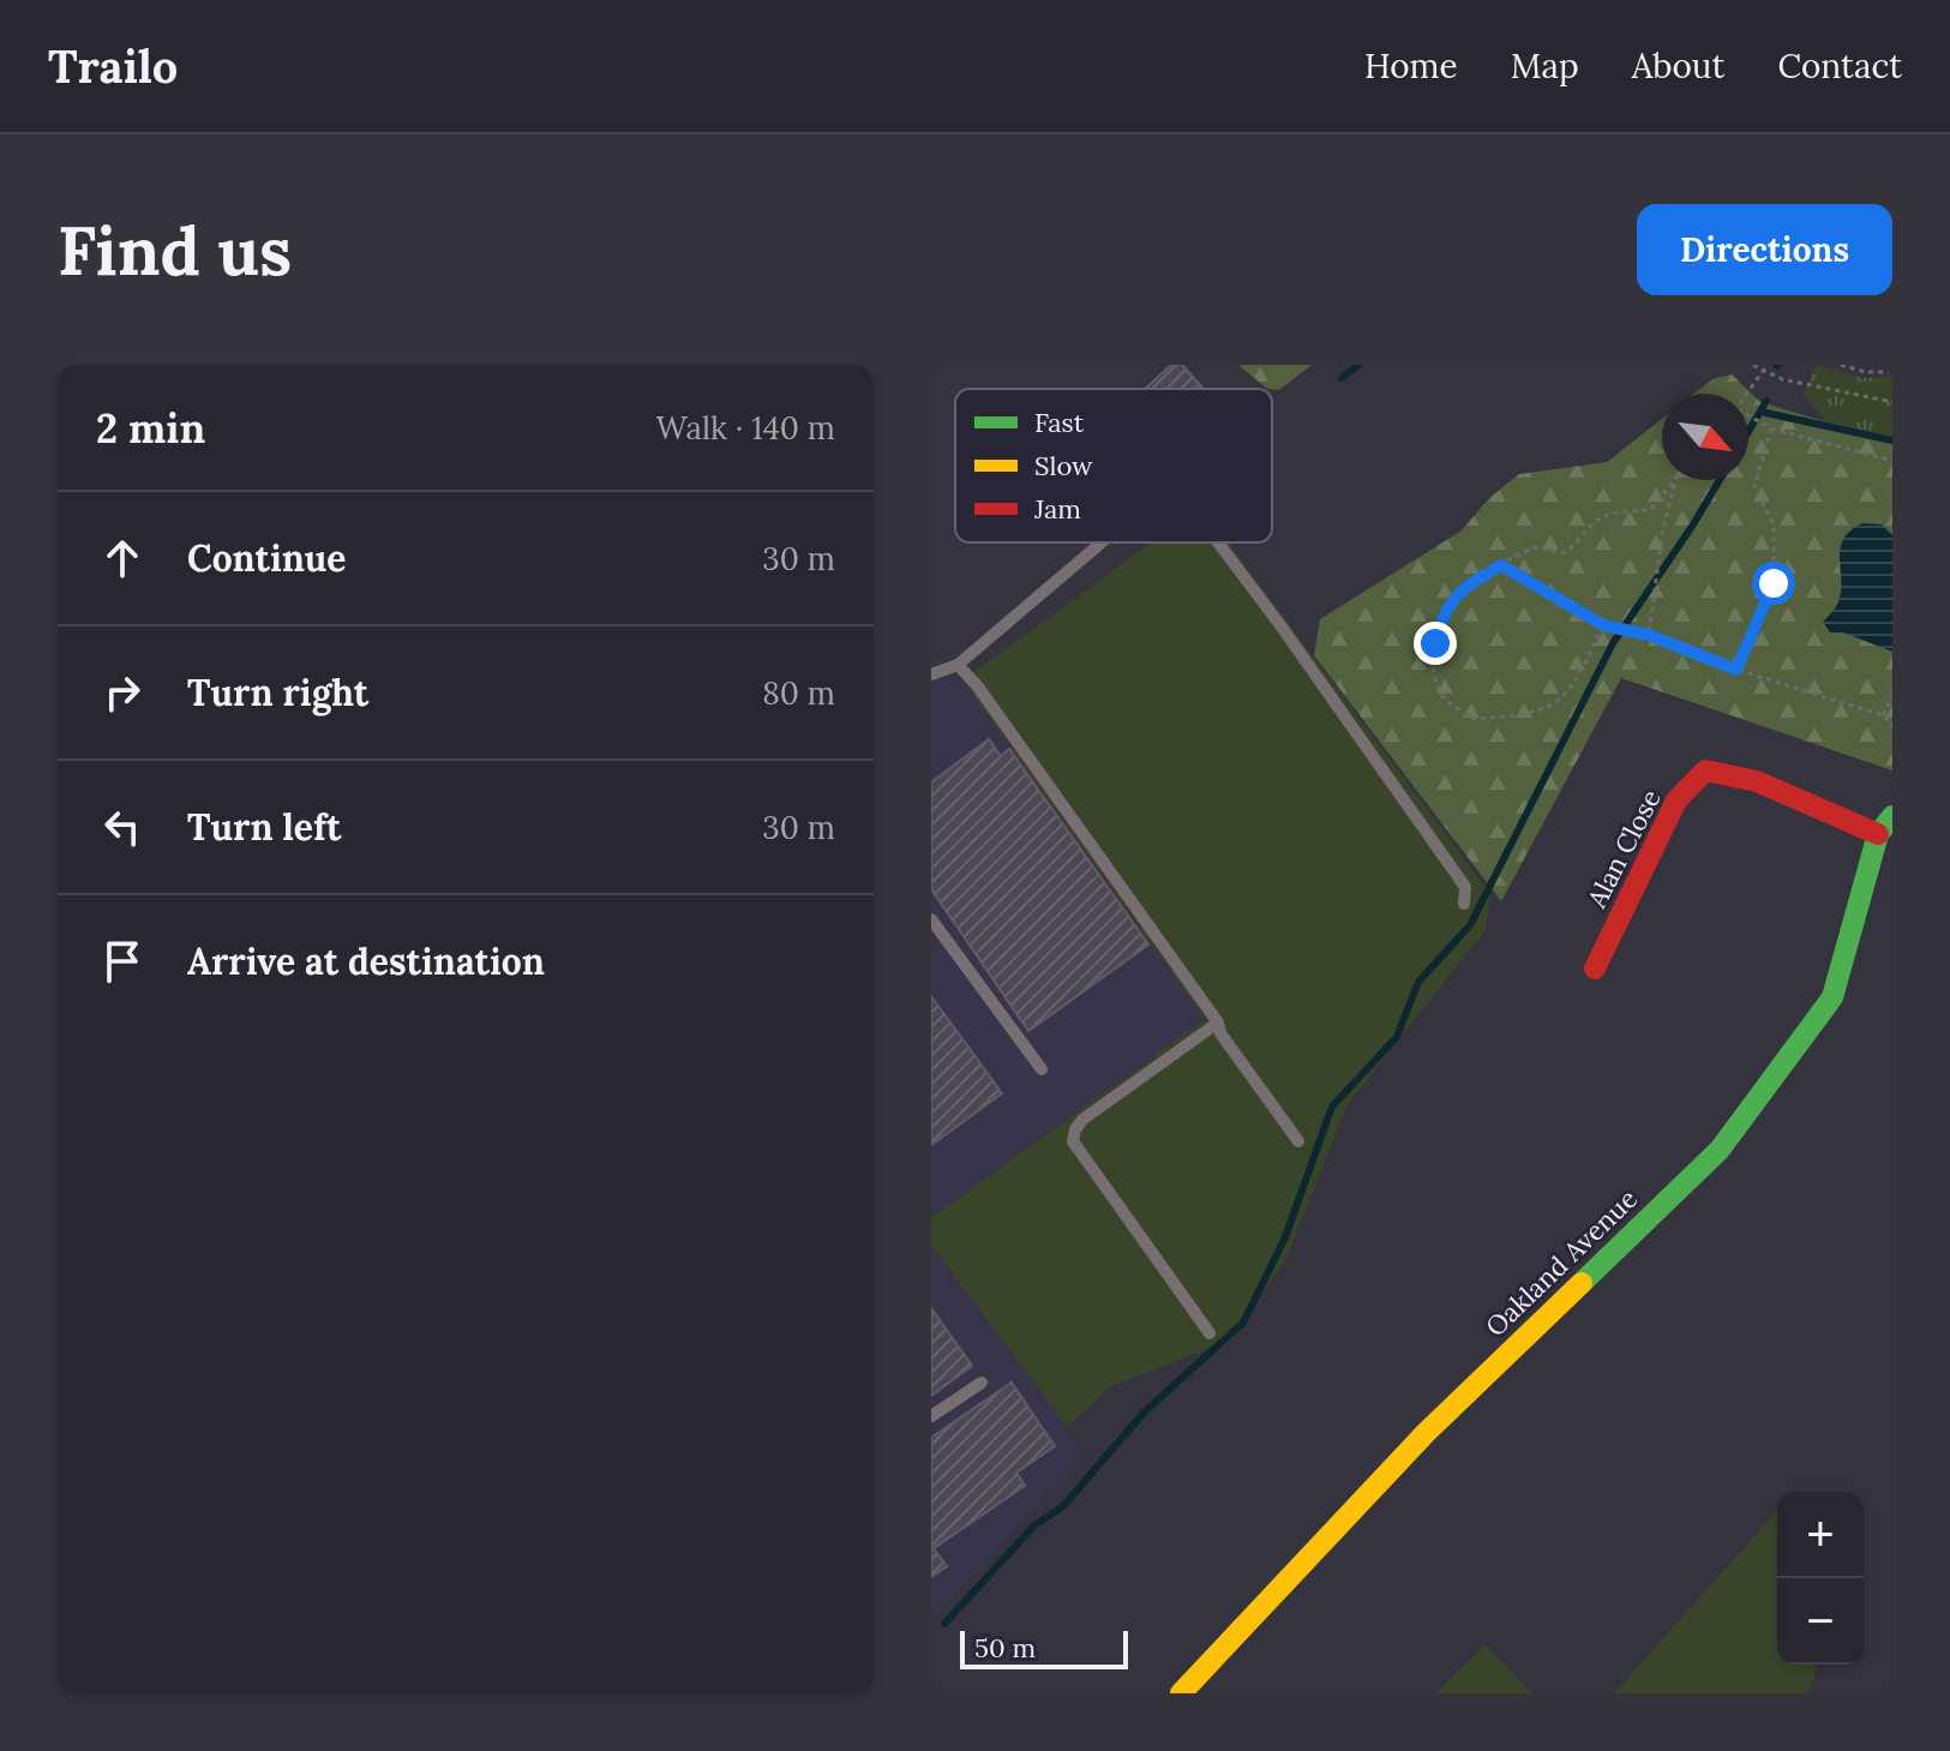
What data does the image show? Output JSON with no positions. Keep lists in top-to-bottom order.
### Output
{
  "streets": {
    "street": ["Alan Close", "Oakland Avenue"]
  },
  "crossings": [
    ["Alan Close", "Oakland Avenue"]
  ],
  "legend": ["Fast", "Slow", "Jam"],
  "scale_bar": "50 m",
  "north": "bottom right",
  "page": {
    "header": "Trailo",
    "nav": [
      "Home",
      "Map",
      "About",
      "Contact"
    ],
    "buttons": "Directions",
    "title": "Find us",
    "heading": ["2 min", "Walk · 140 m"],
    "list": [
      ["Continue", "30 m"],
      ["Turn right", "80 m"],
      ["Turn left", "30 m"],
      "Arrive at destination"
    ],
    "map_buttons": ["+", "−"],
    "scale": "50 m"
  }
}
